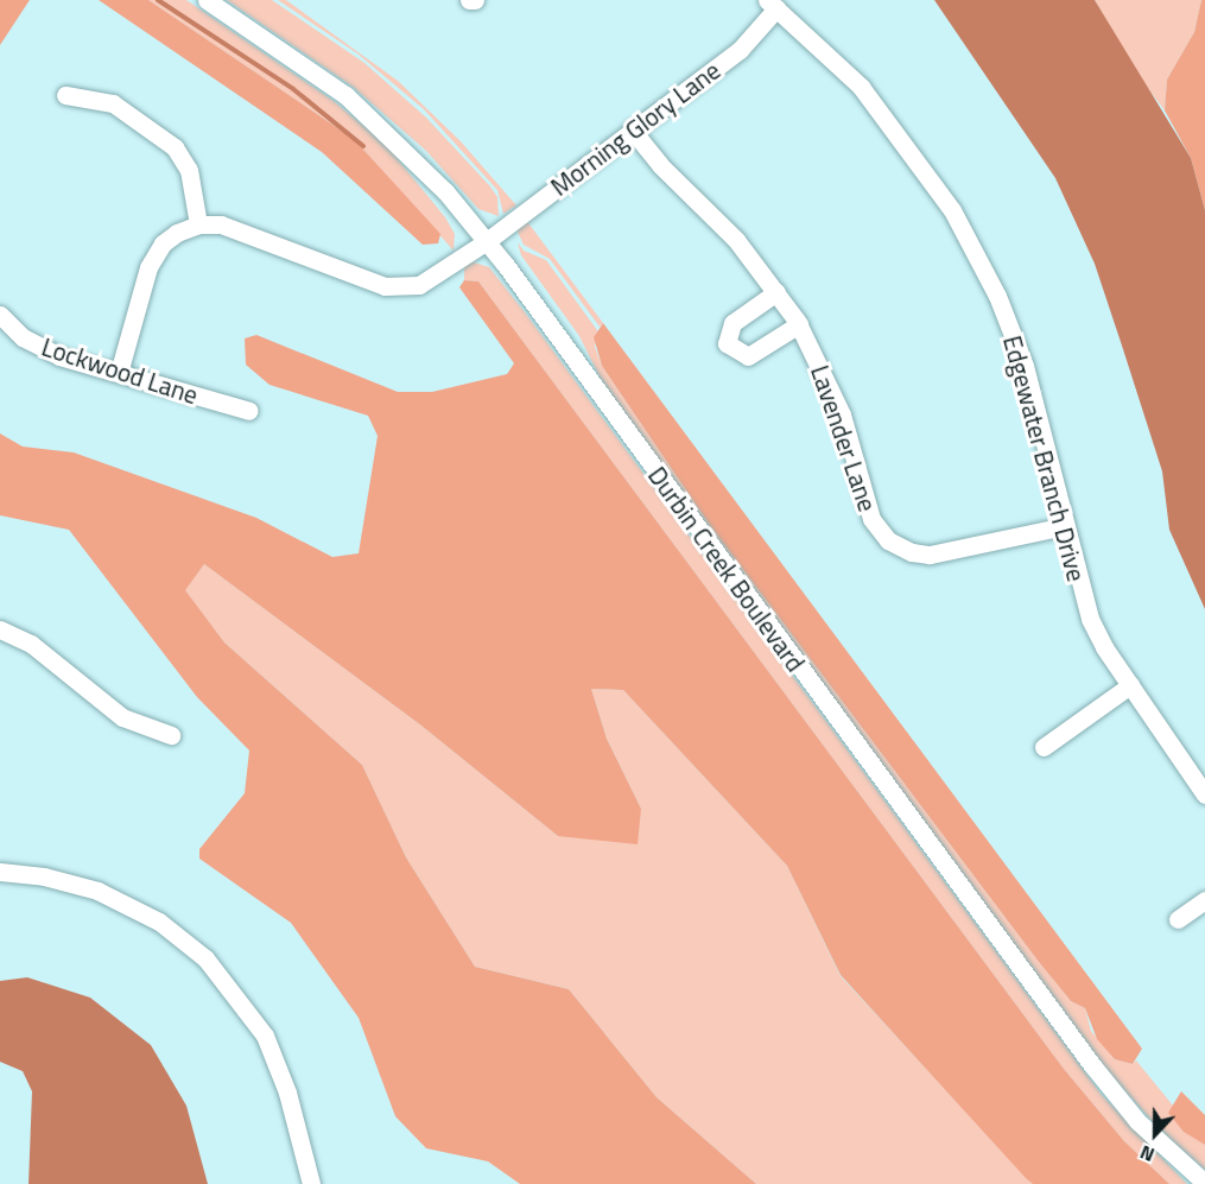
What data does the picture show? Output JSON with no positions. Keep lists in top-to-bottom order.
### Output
{
  "streets": {
    "street": [
      "Morning Glory Lane",
      "Lockwood Lane",
      "Lavender Lane",
      "Edgewater Branch Drive",
      "Durbin Creek Boulevard"
    ]
  },
  "crossings": [
    ["Morning Glory Lane", "Lavender Lane"],
    ["Morning Glory Lane", "Edgewater Branch Drive"],
    ["Morning Glory Lane", "Durbin Creek Boulevard"],
    ["Lavender Lane", "Edgewater Branch Drive"]
  ],
  "north": "bottom"
}
